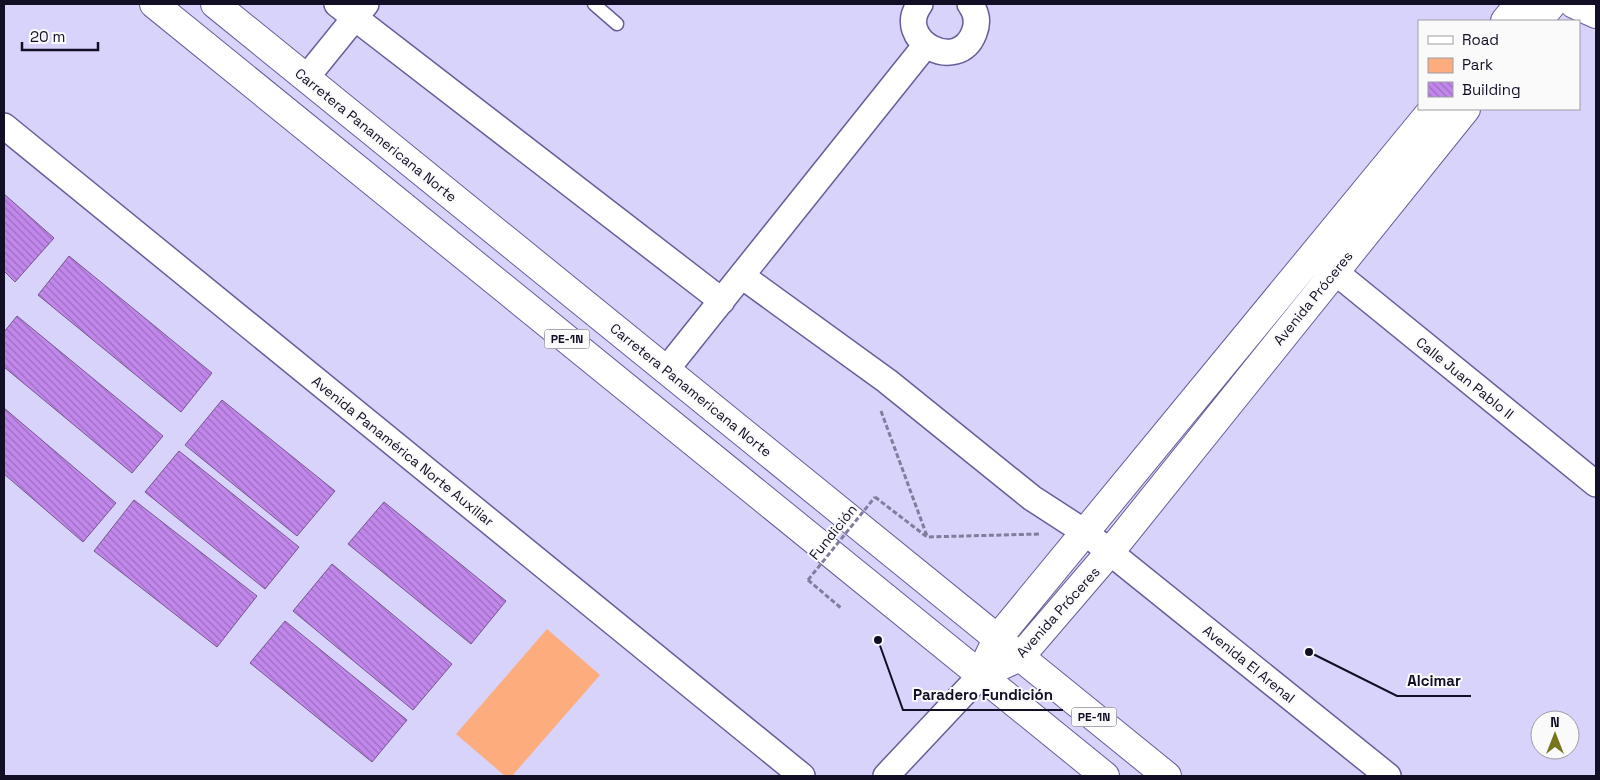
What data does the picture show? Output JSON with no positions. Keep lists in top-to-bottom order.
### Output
{
  "streets": {
    "main road": ["Carretera Panamericana Norte", "Avenida Próceres", "PE-1N"],
    "street": ["Calle Juan Pablo II", "Avenida Panamérica Norte Auxiliar", "Avenida El Arenal"],
    "path": ["Fundición"]
  },
  "crossings": [
    ["Carretera Panamericana Norte", "Avenida Próceres"],
    ["Avenida Próceres", "PE-1N"],
    ["Avenida Próceres", "Calle Juan Pablo II"],
    ["Avenida Próceres", "Avenida El Arenal"]
  ],
  "places": ["Paradero Fundición", "Alcimar"],
  "legend": ["Road", "Park", "Building"],
  "scale_bar": "20 m",
  "north": "top"
}
